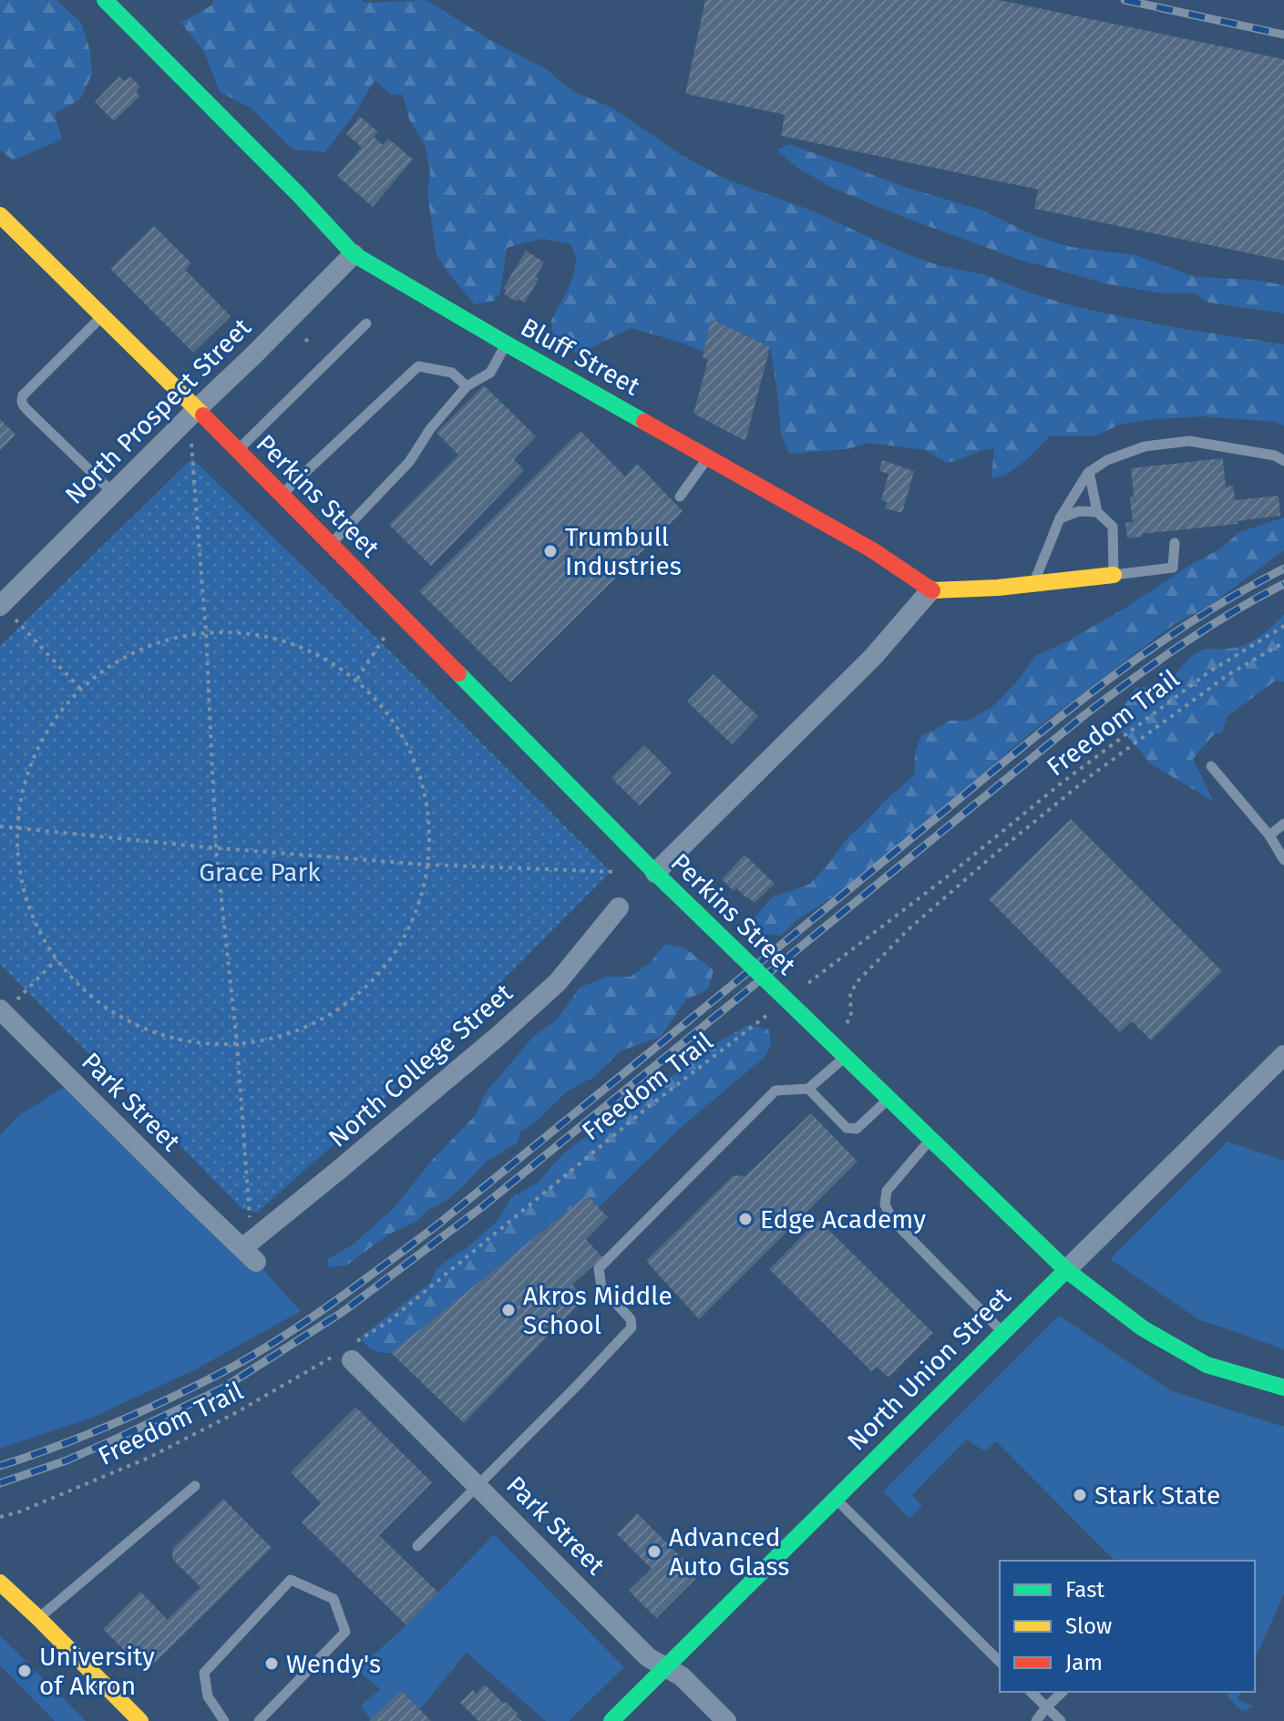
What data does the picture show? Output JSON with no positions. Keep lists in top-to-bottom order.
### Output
{
  "streets": {
    "main road": ["Bluff Street", "Perkins Street", "North Union Street"],
    "street": ["North Prospect Street", "North College Street", "Park Street"],
    "path": ["Freedom Trail"]
  },
  "crossings": [
    ["Bluff Street", "North Prospect Street"],
    ["North Prospect Street", "Perkins Street"],
    ["Perkins Street", "North Union Street"],
    ["Freedom Trail", "Park Street"],
    ["North College Street", "Park Street"],
    ["Park Street", "North Union Street"]
  ],
  "parks": ["Grace Park"],
  "places": [
    "Trumbull Industries",
    "Edge Academy",
    "Akros Middle School",
    "Stark State",
    "Advanced Auto Glass",
    "Wendy's",
    "University of Akron"
  ],
  "legend": ["Fast", "Slow", "Jam"]
}
